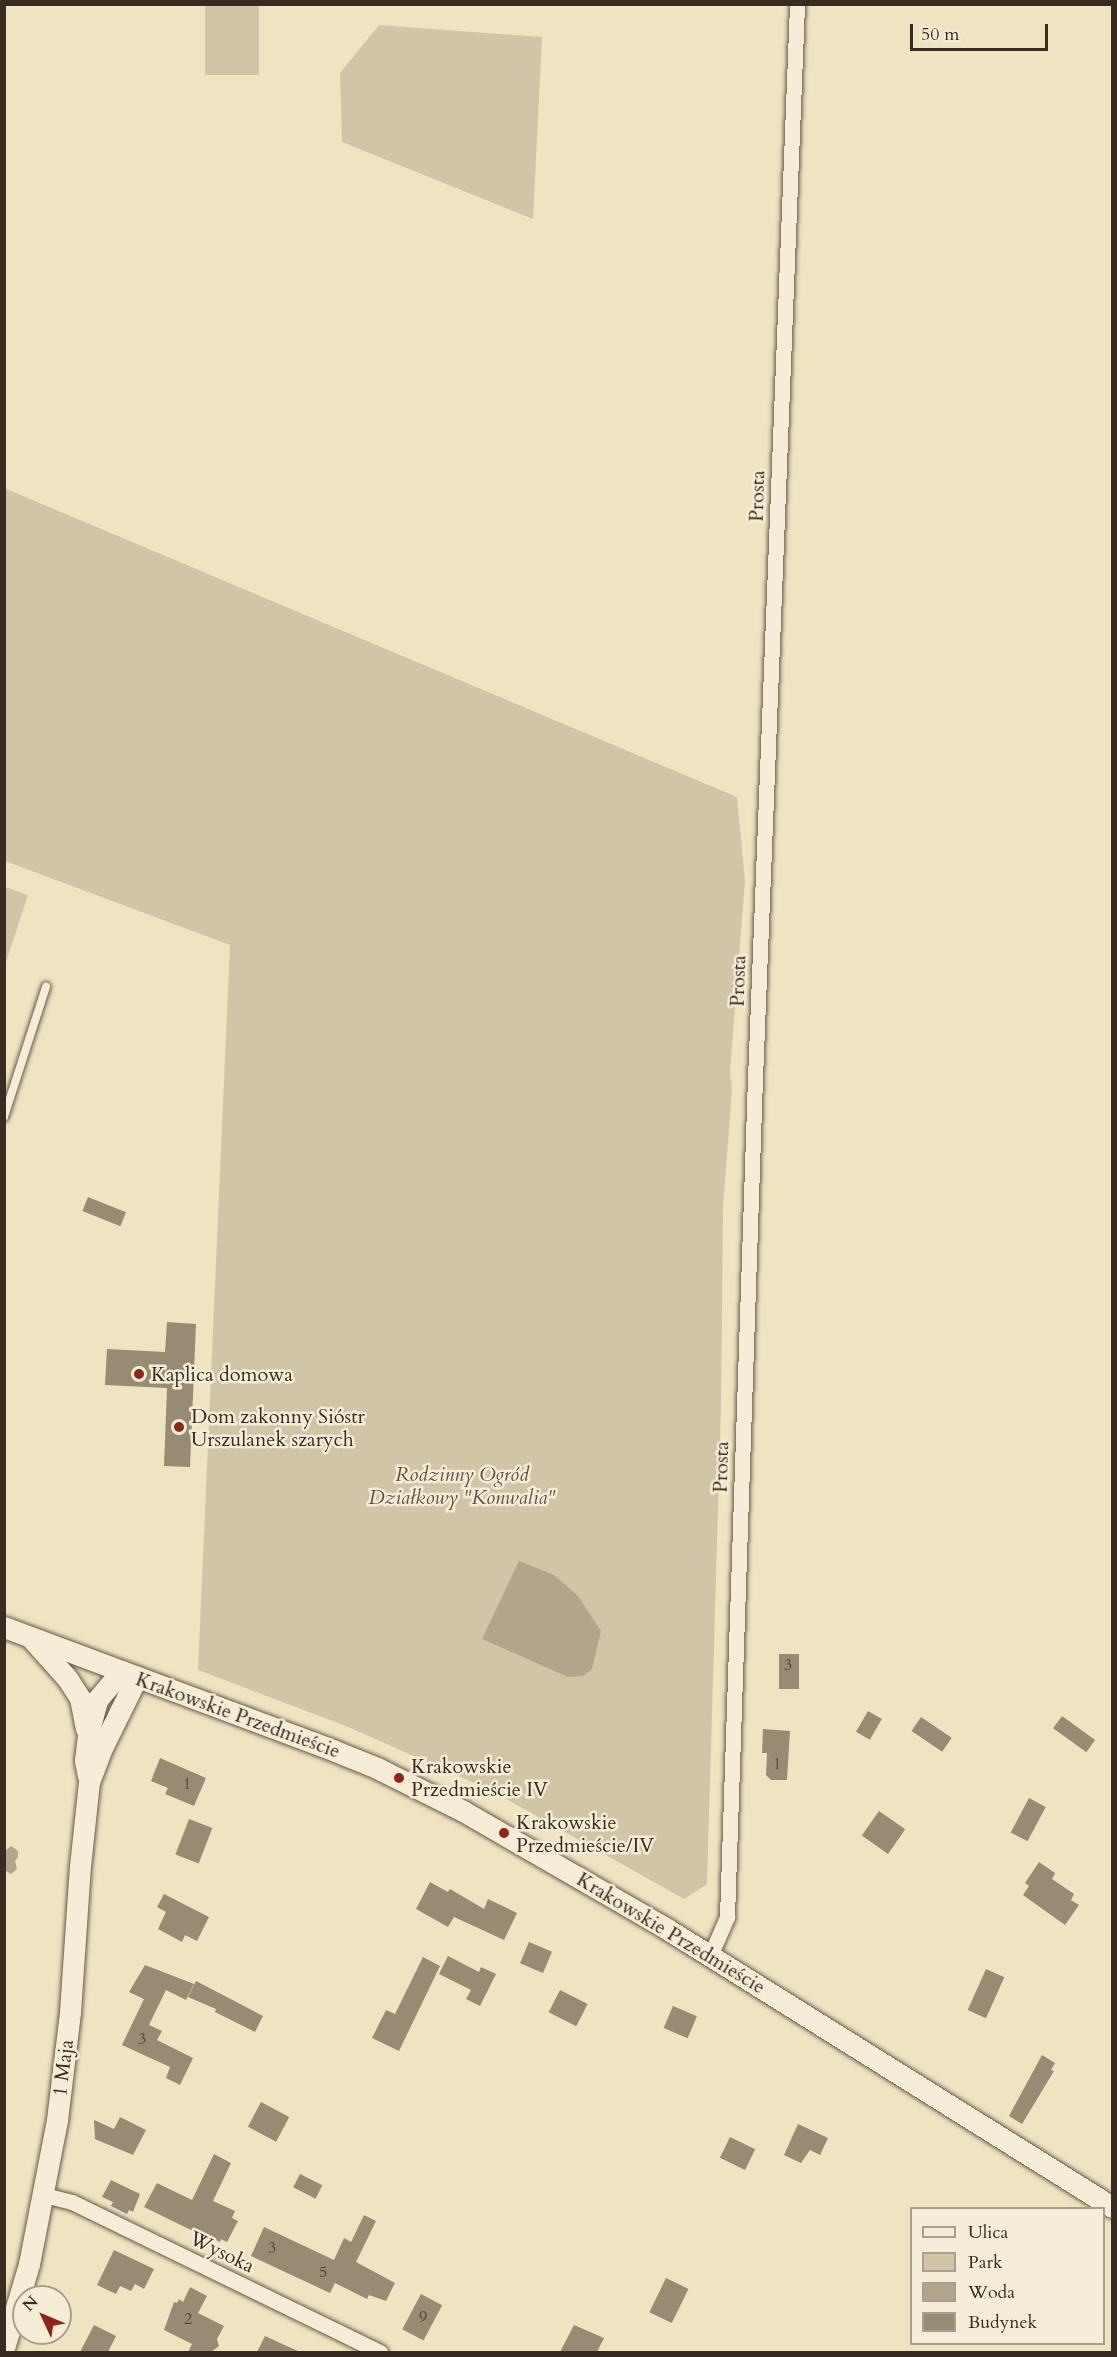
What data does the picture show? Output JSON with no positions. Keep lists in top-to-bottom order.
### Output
{
  "streets": {
    "main road": ["Krakowskie Przedmieście", "1 Maja"],
    "street": ["Prosta", "Wysoka"]
  },
  "crossings": [
    ["Prosta", "Krakowskie Przedmieście"],
    ["Krakowskie Przedmieście", "1 Maja"],
    ["1 Maja", "Wysoka"]
  ],
  "parks": ["Rodzinny Ogród Działkowy \"Konwalia\""],
  "places": [
    "Kaplica domowa",
    "Dom zakonny Sióstr Urszulanek szarych",
    "Krakowskie Przedmieście IV",
    "Krakowskie Przedmieście/IV"
  ],
  "house_numbers": [
    "3",
    "1",
    "1",
    "3",
    "3",
    "5",
    "9",
    "2"
  ],
  "legend": [
    "Ulica",
    "Park",
    "Woda",
    "Budynek"
  ],
  "scale_bar": "50 m",
  "north": "top left"
}
